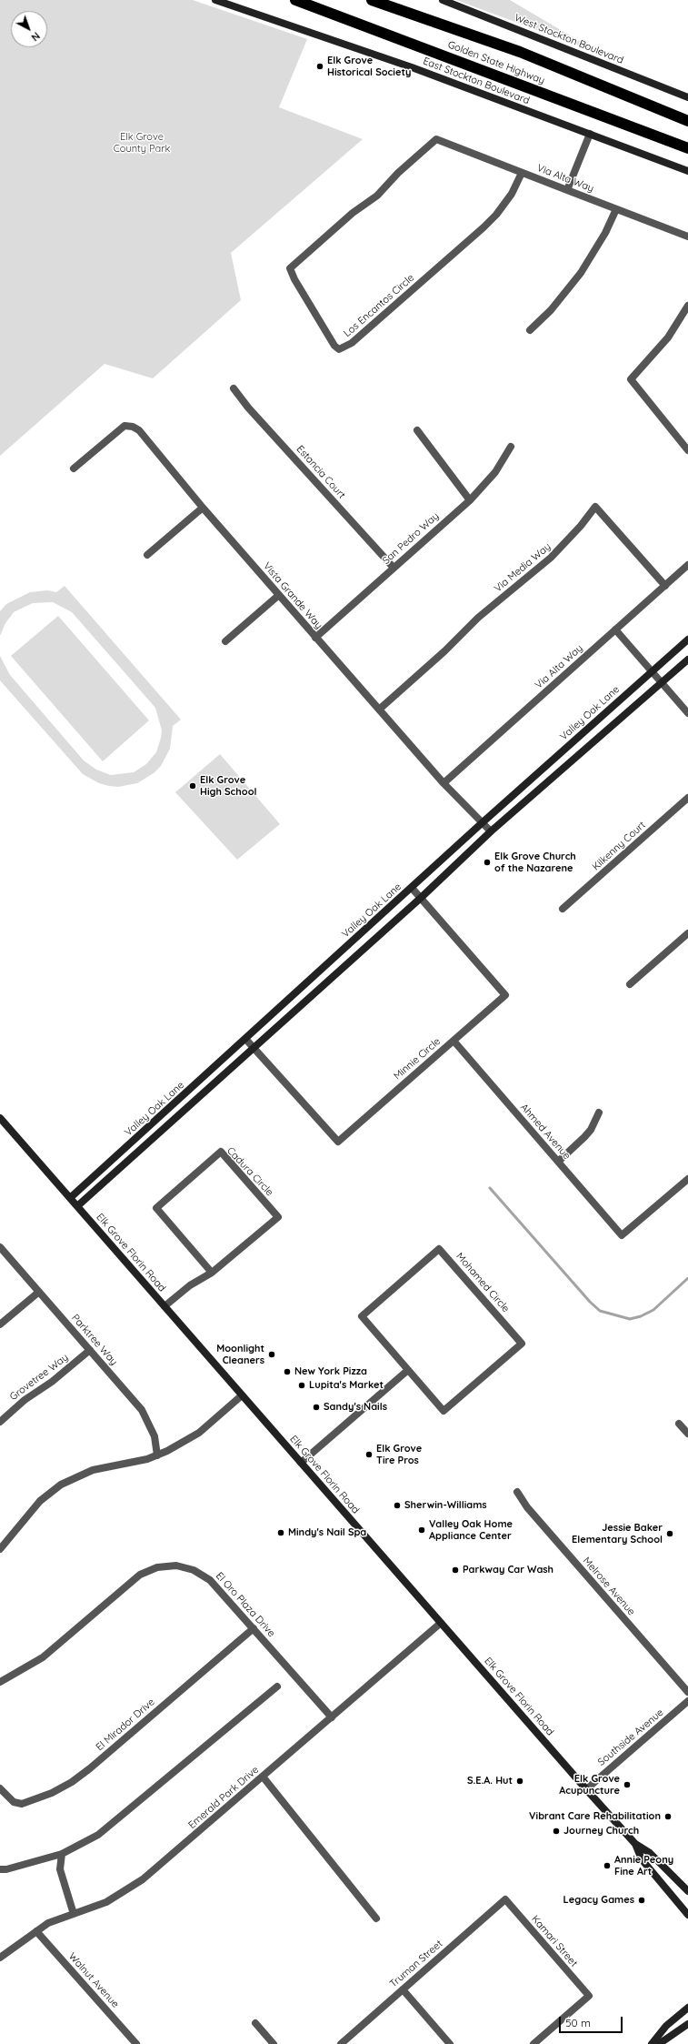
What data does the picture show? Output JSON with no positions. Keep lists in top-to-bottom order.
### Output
{
  "streets": {
    "highway": ["Golden State Highway"],
    "street": [
      "West Stockton Boulevard",
      "East Stockton Boulevard",
      "Via Alta Way",
      "Los Encantos Circle",
      "Estancia Court",
      "San Pedro Way",
      "Via Media Way",
      "Vista Grande Way",
      "Valley Oak Lane",
      "Kilkenny Court",
      "Minnie Circle",
      "Ahmed Avenue",
      "Cadura Circle",
      "Elk Grove Florin Road",
      "Mohamed Circle",
      "Parktree Way",
      "Grovetree Way",
      "Melrose Avenue",
      "El Oro Plaza Drive",
      "El Mirador Drive",
      "Southside Avenue",
      "Emerald Park Drive",
      "Kamari Street",
      "Truman Street",
      "Walnut Avenue"
    ]
  },
  "crossings": [
    ["Via Alta Way", "Los Encantos Circle"],
    ["Via Alta Way", "Via Media Way"],
    ["Via Alta Way", "Vista Grande Way"],
    ["Estancia Court", "San Pedro Way"],
    ["San Pedro Way", "Vista Grande Way"],
    ["Via Media Way", "Vista Grande Way"],
    ["Vista Grande Way", "Valley Oak Lane"],
    ["Valley Oak Lane", "Minnie Circle"],
    ["Valley Oak Lane", "Elk Grove Florin Road"],
    ["Minnie Circle", "Ahmed Avenue"],
    ["Cadura Circle", "Elk Grove Florin Road"],
    ["Elk Grove Florin Road", "Southside Avenue"],
    ["Elk Grove Florin Road", "Emerald Park Drive"],
    ["Parktree Way", "Grovetree Way"],
    ["El Oro Plaza Drive", "El Mirador Drive"],
    ["El Oro Plaza Drive", "Emerald Park Drive"],
    ["Emerald Park Drive", "Walnut Avenue"],
    ["Kamari Street", "Truman Street"]
  ],
  "parks": ["Elk Grove County Park"],
  "places": [
    "Elk Grove Historical Society",
    "Elk Grove High School",
    "Elk Grove Church of the Nazarene",
    "Moonlight Cleaners",
    "New York Pizza",
    "Lupita's Market",
    "Sandy's Nails",
    "Elk Grove Tire Pros",
    "Sherwin-Williams",
    "Valley Oak Home Appliance Center",
    "Mindy's Nail Spa",
    "Jessie Baker Elementary School",
    "Parkway Car Wash",
    "S.E.A. Hut",
    "Elk Grove Acupuncture",
    "Vibrant Care Rehabilitation",
    "Journey Church",
    "Annie Peony Fine Art",
    "Legacy Games"
  ],
  "scale_bar": "50 m",
  "north": "bottom right"
}
